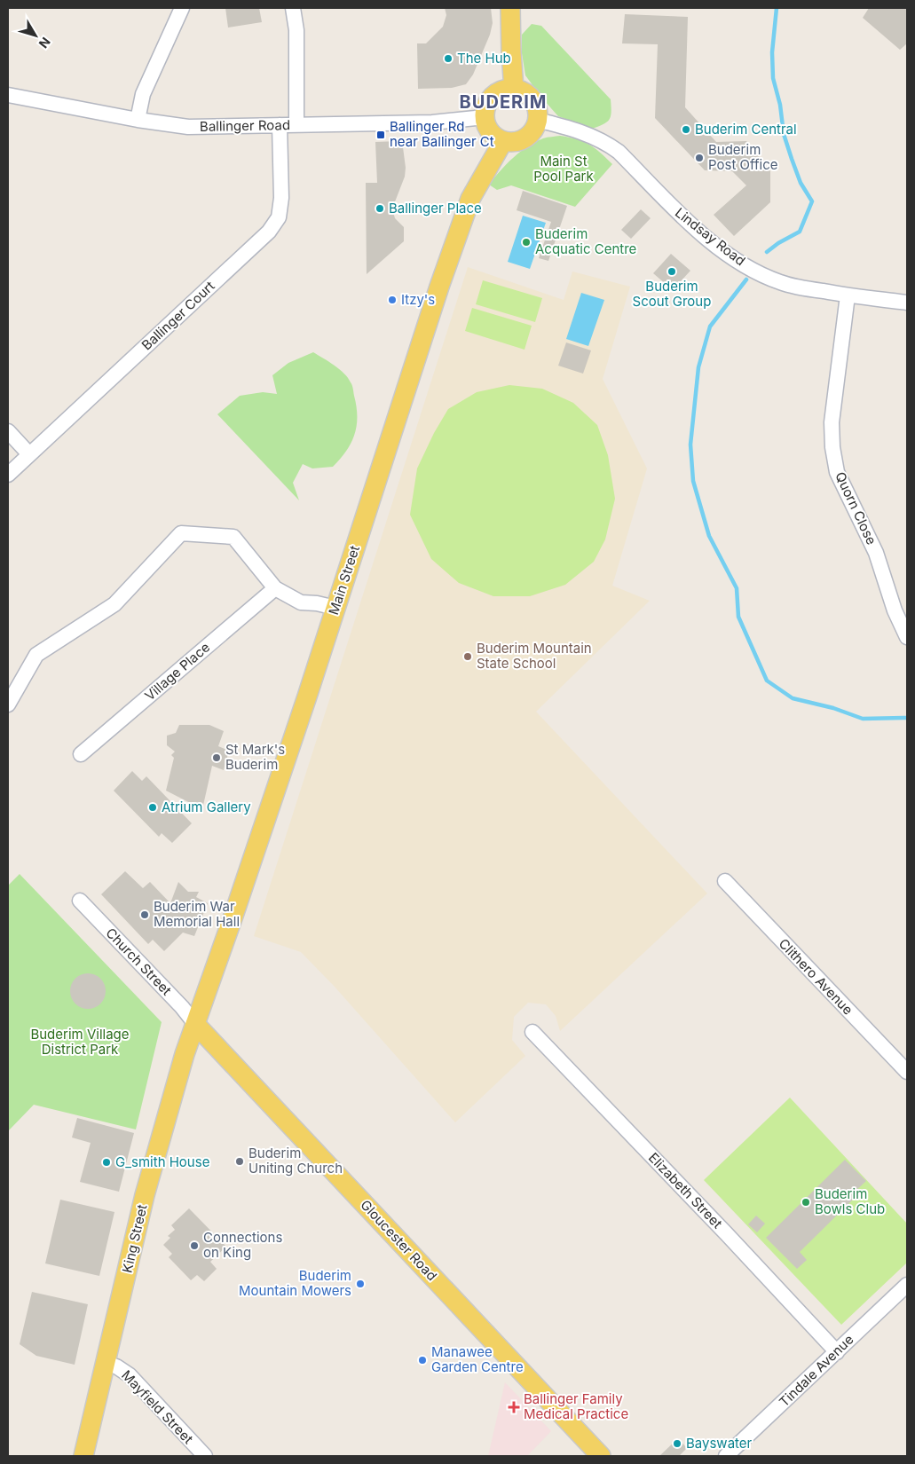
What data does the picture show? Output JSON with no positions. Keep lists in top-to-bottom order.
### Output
{
  "streets": {
    "main road": ["Main Street", "King Street", "Gloucester Road"],
    "street": [
      "Ballinger Road",
      "Lindsay Road",
      "Ballinger Court",
      "Quorn Close",
      "Village Place",
      "Church Street",
      "Clithero Avenue",
      "Elizabeth Street",
      "Tindale Avenue",
      "Mayfield Street"
    ]
  },
  "crossings": [
    ["Ballinger Road", "Lindsay Road"],
    ["Ballinger Road", "Ballinger Court"],
    ["Ballinger Road", "Main Street"],
    ["Lindsay Road", "Quorn Close"],
    ["Lindsay Road", "Main Street"],
    ["Main Street", "Church Street"],
    ["Main Street", "King Street"],
    ["Main Street", "Gloucester Road"],
    ["Church Street", "King Street"],
    ["Church Street", "Gloucester Road"],
    ["Elizabeth Street", "Tindale Avenue"],
    ["King Street", "Gloucester Road"],
    ["King Street", "Mayfield Street"]
  ],
  "districts": ["BUDERIM"],
  "parks": ["Main St Pool Park", "Buderim Village District Park"],
  "places": {
    "other": [
      "The Hub",
      "Buderim Central",
      "Buderim Post Office",
      "Ballinger Place",
      "Buderim Acquatic Centre",
      "Buderim Scout Group",
      "Itzy's",
      "Buderim Mountain State School",
      "St Mark's Buderim",
      "Atrium Gallery",
      "Buderim War Memorial Hall",
      "Buderim Uniting Church",
      "G_smith House",
      "Buderim Bowls Club",
      "Connections on King",
      "Buderim Mountain Mowers",
      "Manawee Garden Centre",
      "Bayswater"
    ],
    "transit": ["Ballinger Rd near Ballinger Ct"],
    "health": ["Ballinger Family Medical Practice"]
  },
  "north": "bottom right"
}
